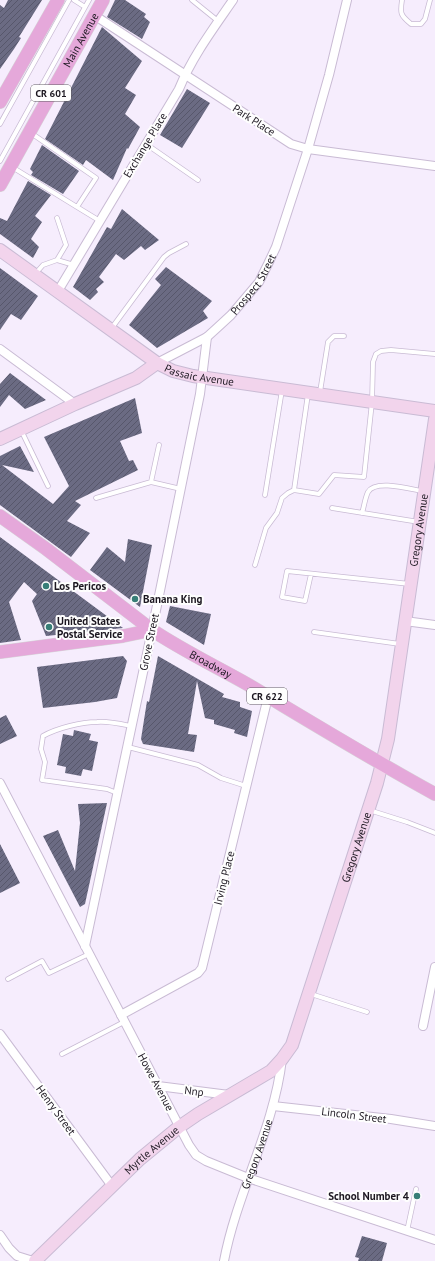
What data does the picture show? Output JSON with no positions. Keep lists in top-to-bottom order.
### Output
{
  "streets": {
    "main road": [
      "Main Avenue",
      "CR 601",
      "Broadway",
      "CR 622"
    ],
    "street": [
      "Park Place",
      "Exchange Place",
      "Prospect Street",
      "Passaic Avenue",
      "Gregory Avenue",
      "Grove Street",
      "Irving Place",
      "Howe Avenue",
      "Nnp",
      "Henry Street",
      "Lincoln Street",
      "Myrtle Avenue"
    ]
  },
  "crossings": [
    ["Main Avenue", "Park Place"],
    ["Park Place", "Exchange Place"],
    ["Park Place", "Prospect Street"],
    ["Exchange Place", "Passaic Avenue"],
    ["Prospect Street", "Passaic Avenue"],
    ["Prospect Street", "Grove Street"],
    ["Passaic Avenue", "Grove Street"],
    ["Gregory Avenue", "Broadway"],
    ["Gregory Avenue", "Howe Avenue"],
    ["Gregory Avenue", "Lincoln Street"],
    ["Gregory Avenue", "Myrtle Avenue"],
    ["Grove Street", "Broadway"],
    ["Grove Street", "Howe Avenue"],
    ["Broadway", "Irving Place"],
    ["Irving Place", "Howe Avenue"],
    ["Howe Avenue", "Nnp"],
    ["Howe Avenue", "Myrtle Avenue"],
    ["Nnp", "Myrtle Avenue"],
    ["Henry Street", "Myrtle Avenue"]
  ],
  "places": [
    "Los Pericos",
    "Banana King",
    "United States Postal Service",
    "School Number 4"
  ]
}
